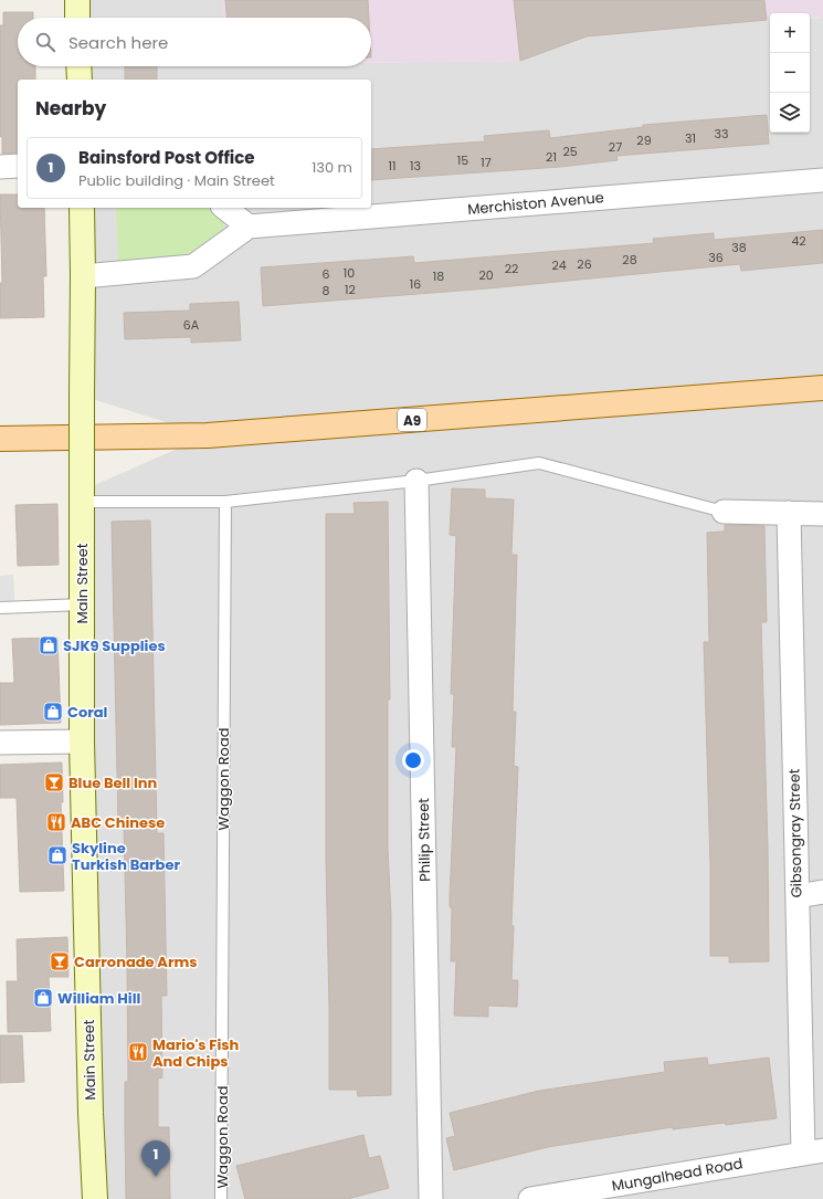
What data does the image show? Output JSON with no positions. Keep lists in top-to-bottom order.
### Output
{
  "streets": {
    "main road": ["A9", "Main Street"],
    "street": [
      "Merchiston Avenue",
      "Gibsongray Street",
      "Philip Street",
      "Mungalhead Road"
    ],
    "lane": ["Waggon Road"]
  },
  "crossings": [
    ["Gibsongray Street", "Mungalhead Road"]
  ],
  "places": {
    "shop": [
      "SJK9 Supplies",
      "Coral",
      "Skyline Turkish Barber",
      "William Hill"
    ],
    "bar": ["Blue Bell Inn", "Carronade Arms"],
    "restaurant": ["ABC Chinese", "Mario's Fish And Chips"]
  },
  "house_numbers": [
    "33",
    "31",
    "29",
    "27",
    "25",
    "21",
    "15",
    "17",
    "11",
    "13",
    "42",
    "38",
    "36",
    "28",
    "26",
    "24",
    "22",
    "10",
    "6",
    "20",
    "18",
    "16",
    "12",
    "8",
    "6A"
  ],
  "page": {
    "map_buttons": ["+", "−"],
    "search": "Search here",
    "heading": "Nearby",
    "list": [
      {
        "mark": "1",
        "name": "Bainsford Post Office",
        "note": "Public building · Main Street",
        "value": "130 m"
      }
    ],
    "pins": "1"
  }
}
